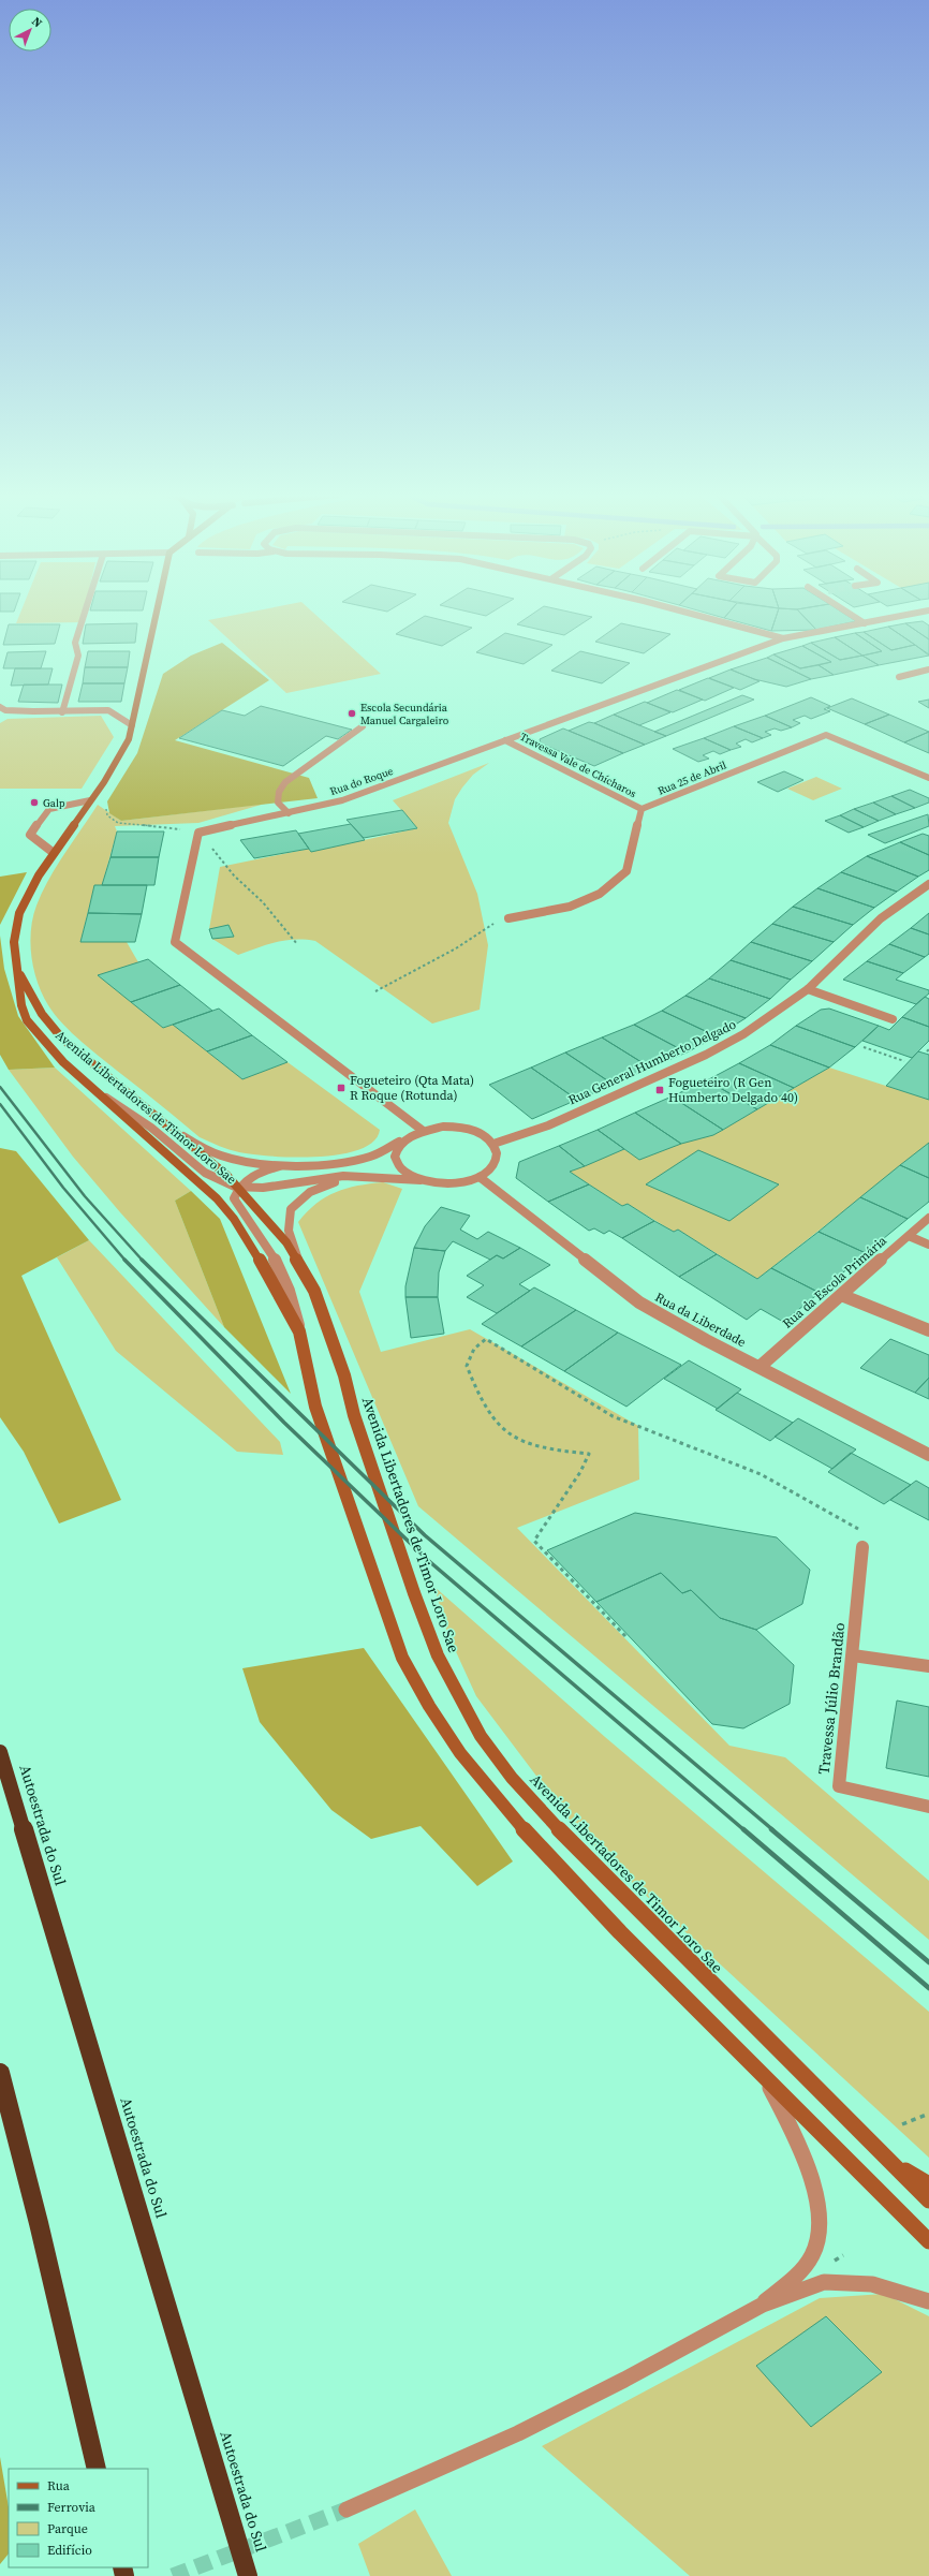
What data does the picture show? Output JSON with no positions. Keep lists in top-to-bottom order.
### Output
{
  "streets": {
    "highway": ["Autoestrada do Sul"],
    "main road": ["Avenida Libertadores de Timor Loro Sae"],
    "street": [
      "Travessa Vale de Chícharos",
      "Rua 25 de Abril",
      "Rua do Roque",
      "Rua General Humberto Delgado",
      "Rua da Escola Primária",
      "Rua da Liberdade",
      "Travessa Júlio Brandão"
    ]
  },
  "crossings": [
    ["Travessa Vale de Chícharos", "Rua 25 de Abril"],
    ["Travessa Vale de Chícharos", "Rua do Roque"],
    ["Rua General Humberto Delgado", "Rua da Liberdade"],
    ["Rua da Escola Primária", "Rua da Liberdade"]
  ],
  "places": {
    "other": ["Escola Secundária Manuel Cargaleiro", "Galp"],
    "transit": ["Fogueteiro (Qta Mata) R Roque (Rotunda)", "Fogueteiro (R Gen Humberto Delgado 40)"]
  },
  "legend": [
    "Rua",
    "Ferrovia",
    "Parque",
    "Edifício"
  ],
  "north": "top right"
}
